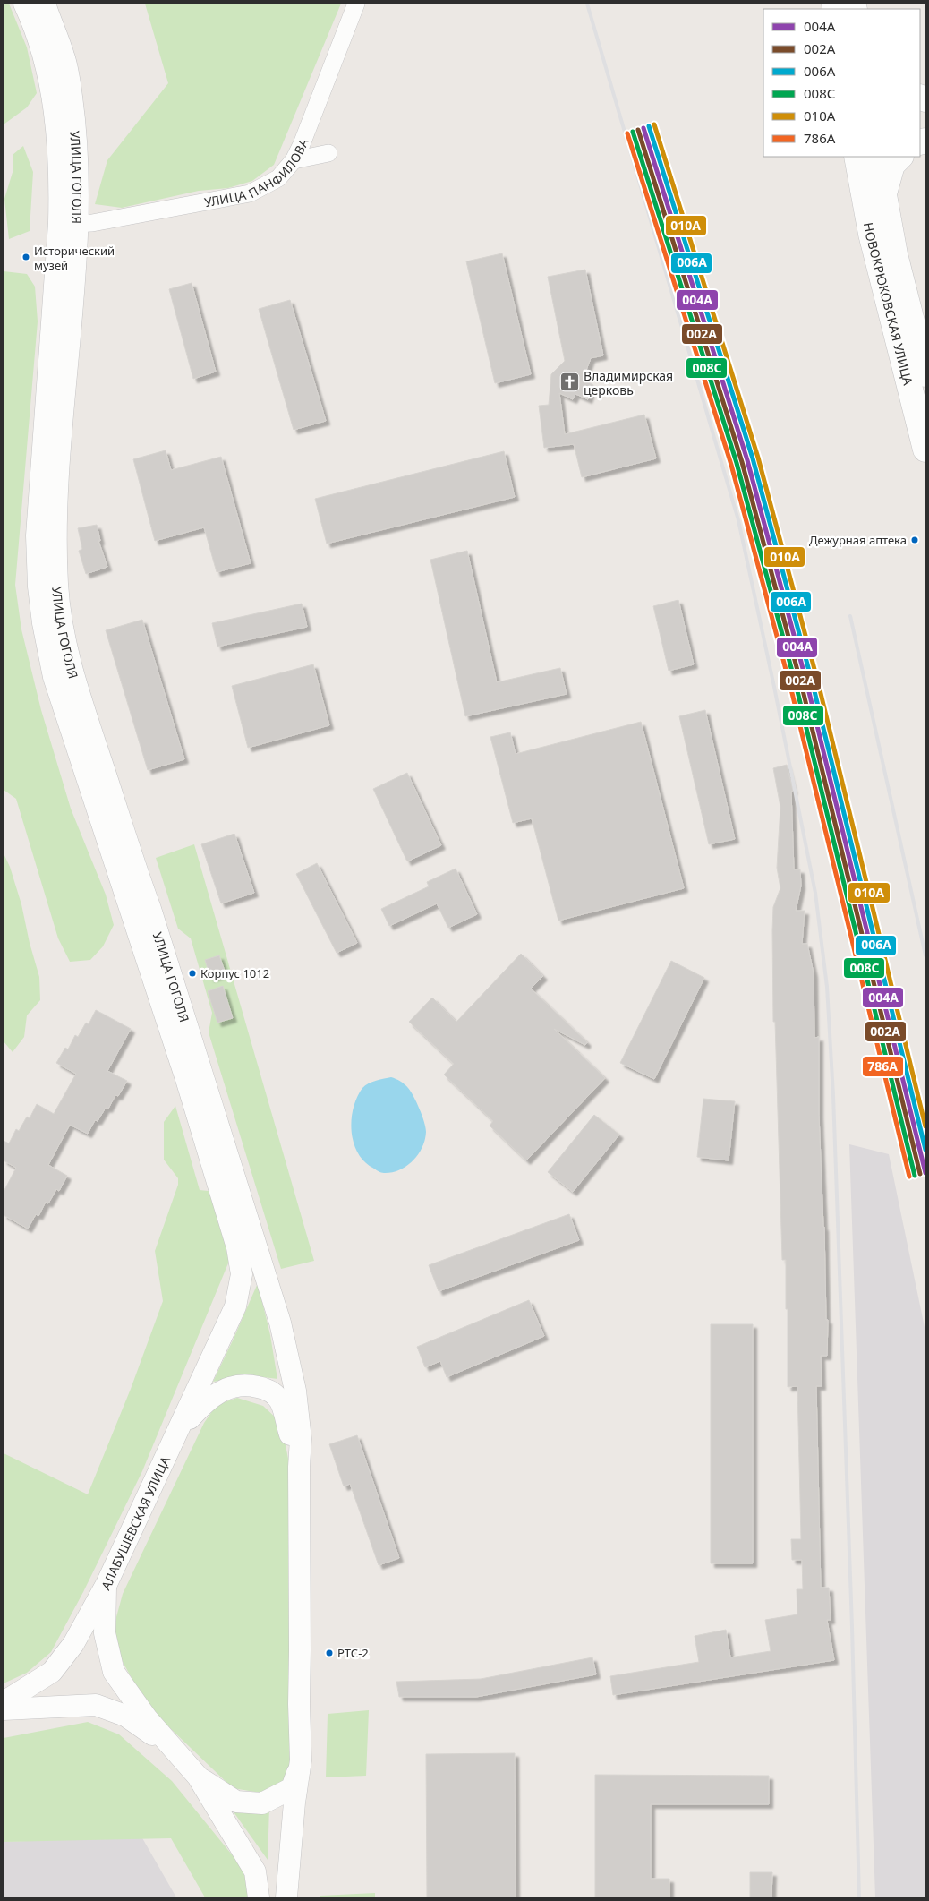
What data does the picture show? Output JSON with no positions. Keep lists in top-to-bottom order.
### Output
{
  "streets": {
    "main road": ["НОВОКРЮКОВСКАЯ УЛИЦА"],
    "street": ["УЛИЦА ПАНФИЛОВА", "УЛИЦА ГОГОЛЯ", "АЛАБУШЕВСКАЯ УЛИЦА"]
  },
  "crossings": [
    ["УЛИЦА ПАНФИЛОВА", "УЛИЦА ГОГОЛЯ"],
    ["УЛИЦА ПАНФИЛОВА", "АЛАБУШЕВСКАЯ УЛИЦА"],
    ["УЛИЦА ГОГОЛЯ", "АЛАБУШЕВСКАЯ УЛИЦА"]
  ],
  "places": {
    "other": [
      "Исторический музей",
      "Дежурная аптека",
      "Корпус 1012",
      "РТС-2"
    ],
    "church": ["Владимирская церковь"]
  },
  "lines": [
    "transit line 010А",
    "transit line 006А",
    "transit line 004А",
    "transit line 002А",
    "transit line 008С",
    "transit line 786А"
  ],
  "legend": [
    "004А",
    "002А",
    "006А",
    "008С",
    "010А",
    "786А"
  ]
}
